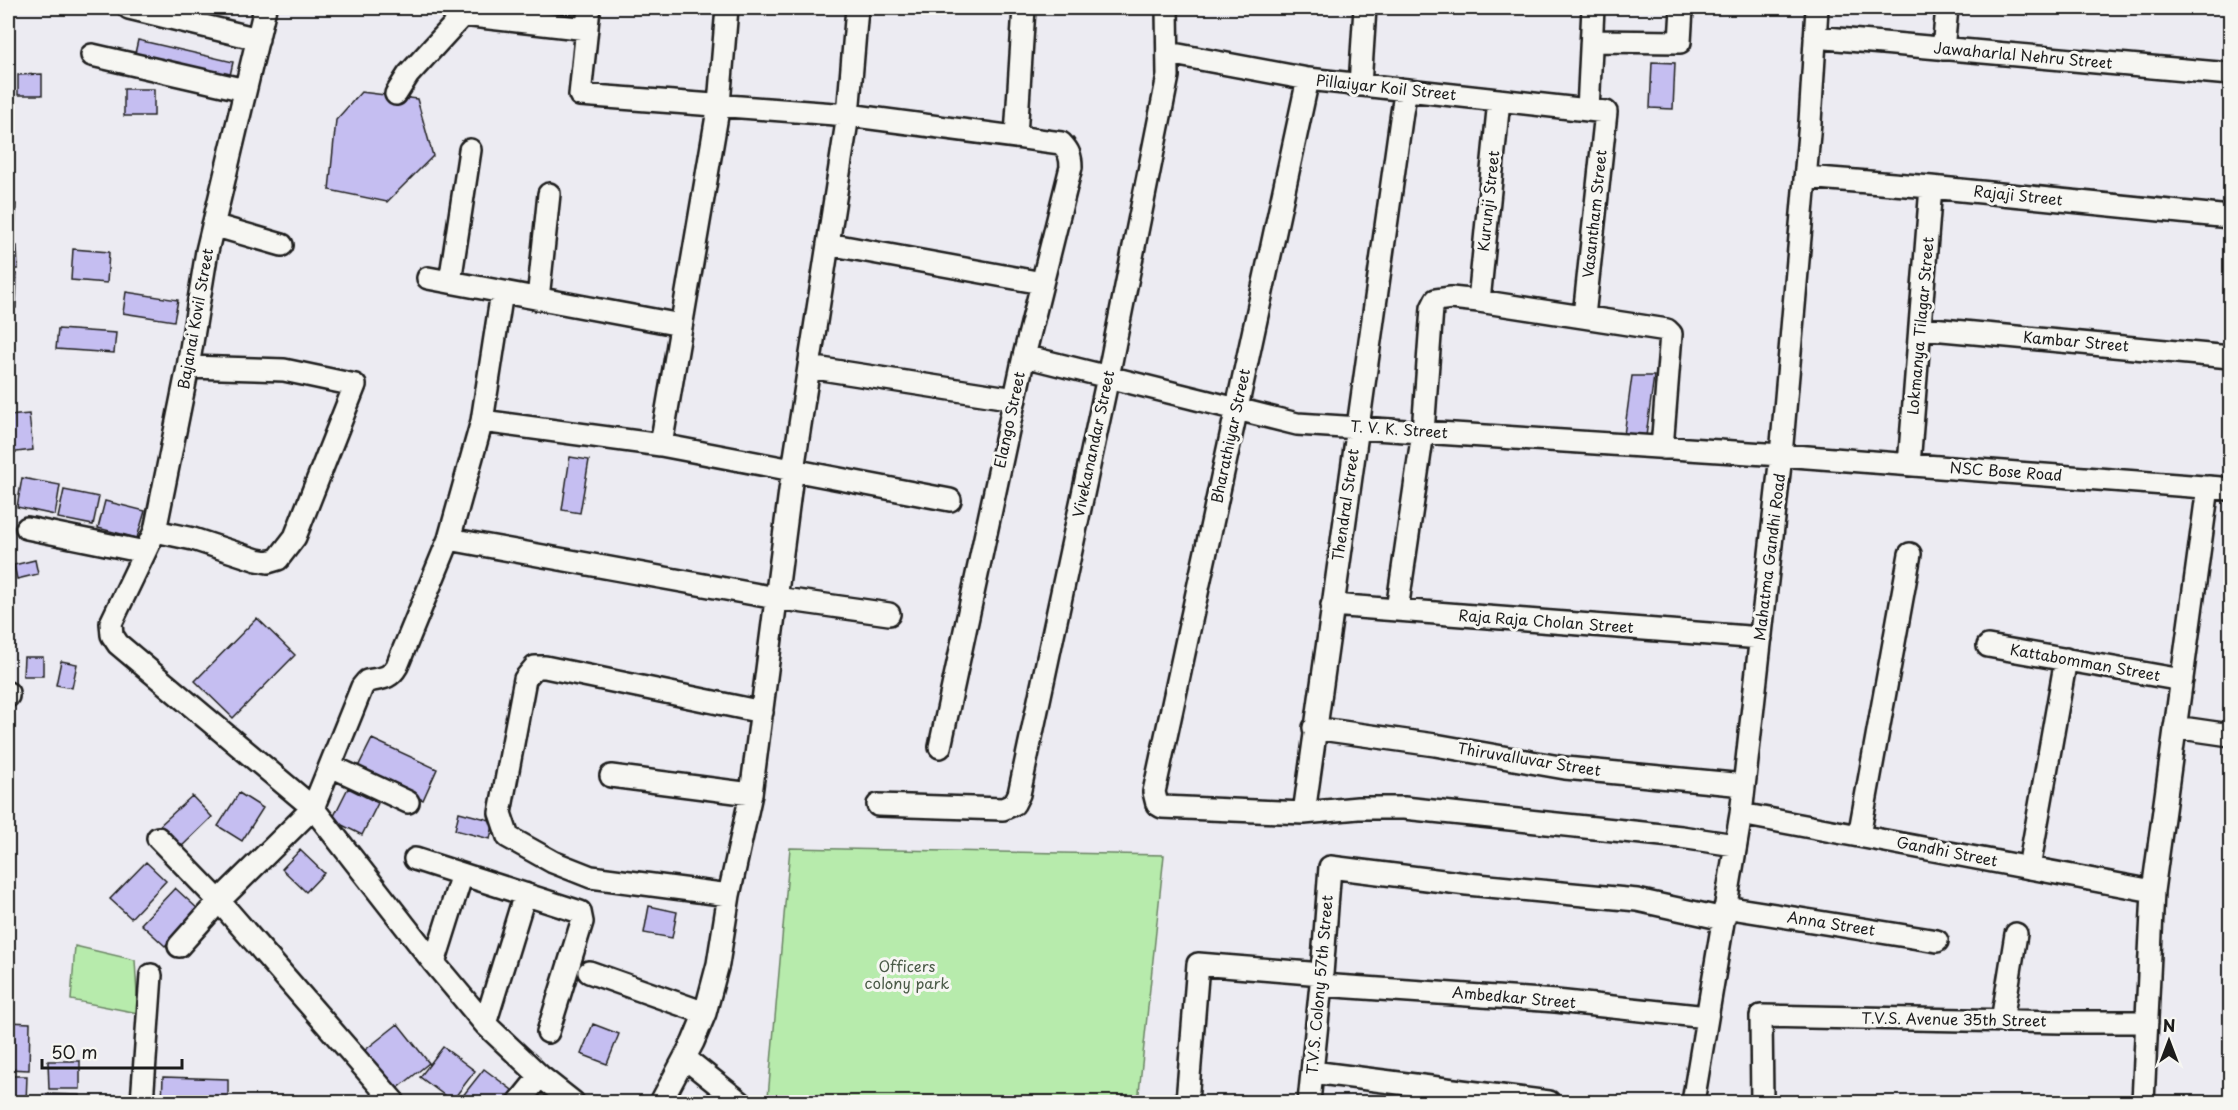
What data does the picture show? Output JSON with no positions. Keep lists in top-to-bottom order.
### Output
{
  "streets": {
    "street": [
      "Jawaharlal Nehru Street",
      "Pillaiyar Koil Street",
      "Rajaji Street",
      "Kurunji Street",
      "Vasantham Street",
      "Bajanai Kovil Street",
      "Lokmanya Tilagar Street",
      "Kambar Street",
      "Elango Street",
      "T. V. K. Street",
      "Bharathiyar Street",
      "Vivekanandar Street",
      "NSC Bose Road",
      "Thendral Street",
      "Mahatma Gandhi Road",
      "Raja Raja Cholan Street",
      "Kattabomman Street",
      "Thiruvalluvar Street",
      "Gandhi Street",
      "Anna Street",
      "T.V.S. Colony 57th Street",
      "Ambedkar Street",
      "T.V.S. Avenue 35th Street"
    ]
  },
  "crossings": [
    ["Jawaharlal Nehru Street", "Mahatma Gandhi Road"],
    ["Pillaiyar Koil Street", "Kurunji Street"],
    ["Pillaiyar Koil Street", "Vasantham Street"],
    ["Pillaiyar Koil Street", "Bharathiyar Street"],
    ["Pillaiyar Koil Street", "Vivekanandar Street"],
    ["Pillaiyar Koil Street", "Thendral Street"],
    ["Rajaji Street", "Lokmanya Tilagar Street"],
    ["Rajaji Street", "Mahatma Gandhi Road"],
    ["Lokmanya Tilagar Street", "Kambar Street"],
    ["Lokmanya Tilagar Street", "NSC Bose Road"],
    ["Elango Street", "T. V. K. Street"],
    ["T. V. K. Street", "Bharathiyar Street"],
    ["T. V. K. Street", "Vivekanandar Street"],
    ["T. V. K. Street", "NSC Bose Road"],
    ["T. V. K. Street", "Thendral Street"],
    ["T. V. K. Street", "Mahatma Gandhi Road"],
    ["Bharathiyar Street", "Thendral Street"],
    ["NSC Bose Road", "Mahatma Gandhi Road"],
    ["Thendral Street", "Raja Raja Cholan Street"],
    ["Thendral Street", "Thiruvalluvar Street"],
    ["Mahatma Gandhi Road", "Raja Raja Cholan Street"],
    ["Mahatma Gandhi Road", "Thiruvalluvar Street"],
    ["Mahatma Gandhi Road", "Gandhi Street"],
    ["Mahatma Gandhi Road", "Anna Street"],
    ["Mahatma Gandhi Road", "Ambedkar Street"],
    ["Anna Street", "T.V.S. Colony 57th Street"],
    ["T.V.S. Colony 57th Street", "Ambedkar Street"]
  ],
  "parks": ["Officers colony park"],
  "scale_bar": "50 m",
  "north": "top"
}
